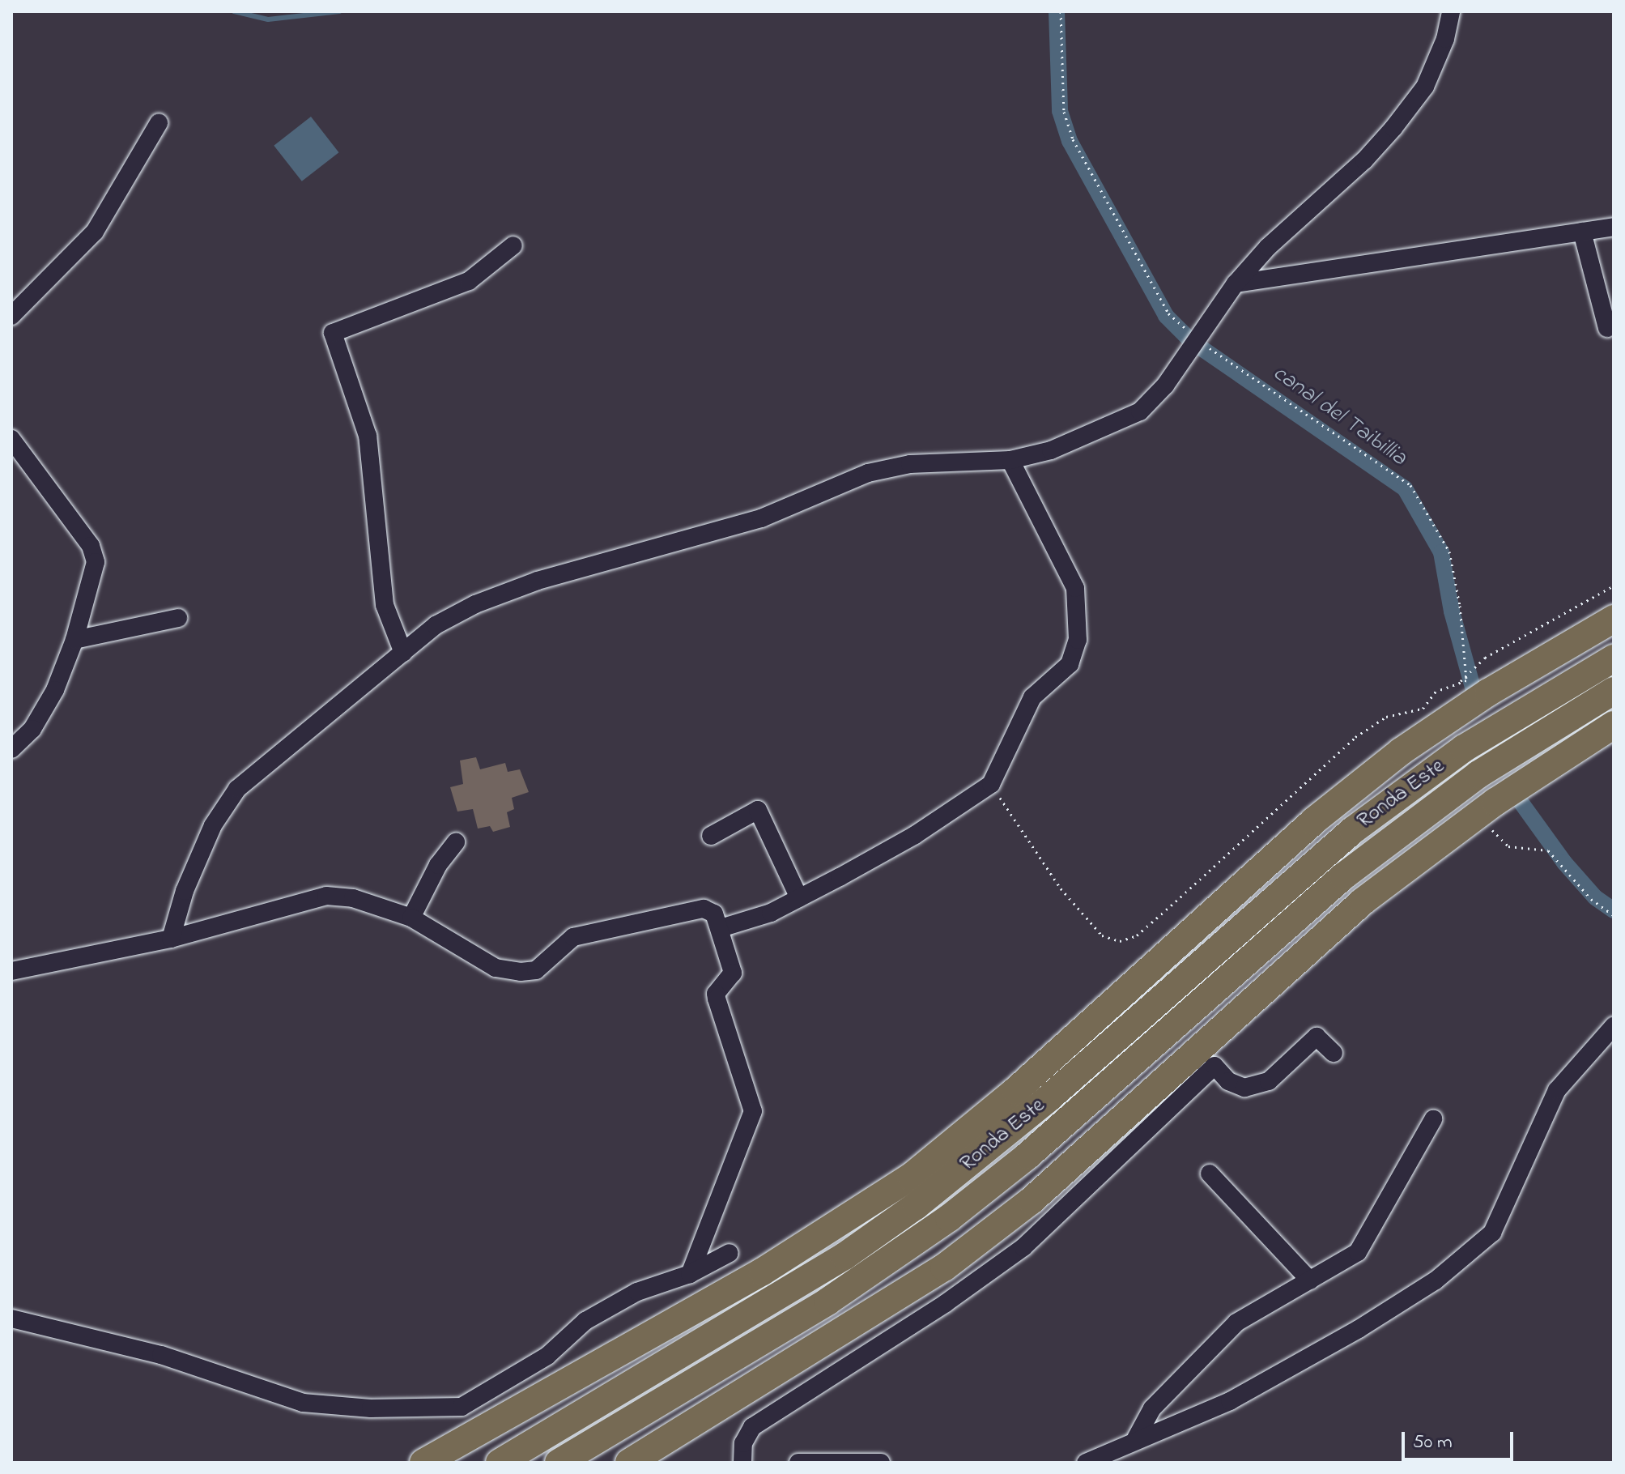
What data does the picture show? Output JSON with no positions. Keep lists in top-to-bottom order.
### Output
{
  "streets": {
    "highway": ["Ronda Este"]
  },
  "water": ["canal del Taibillia"],
  "scale_bar": "50 m"
}
